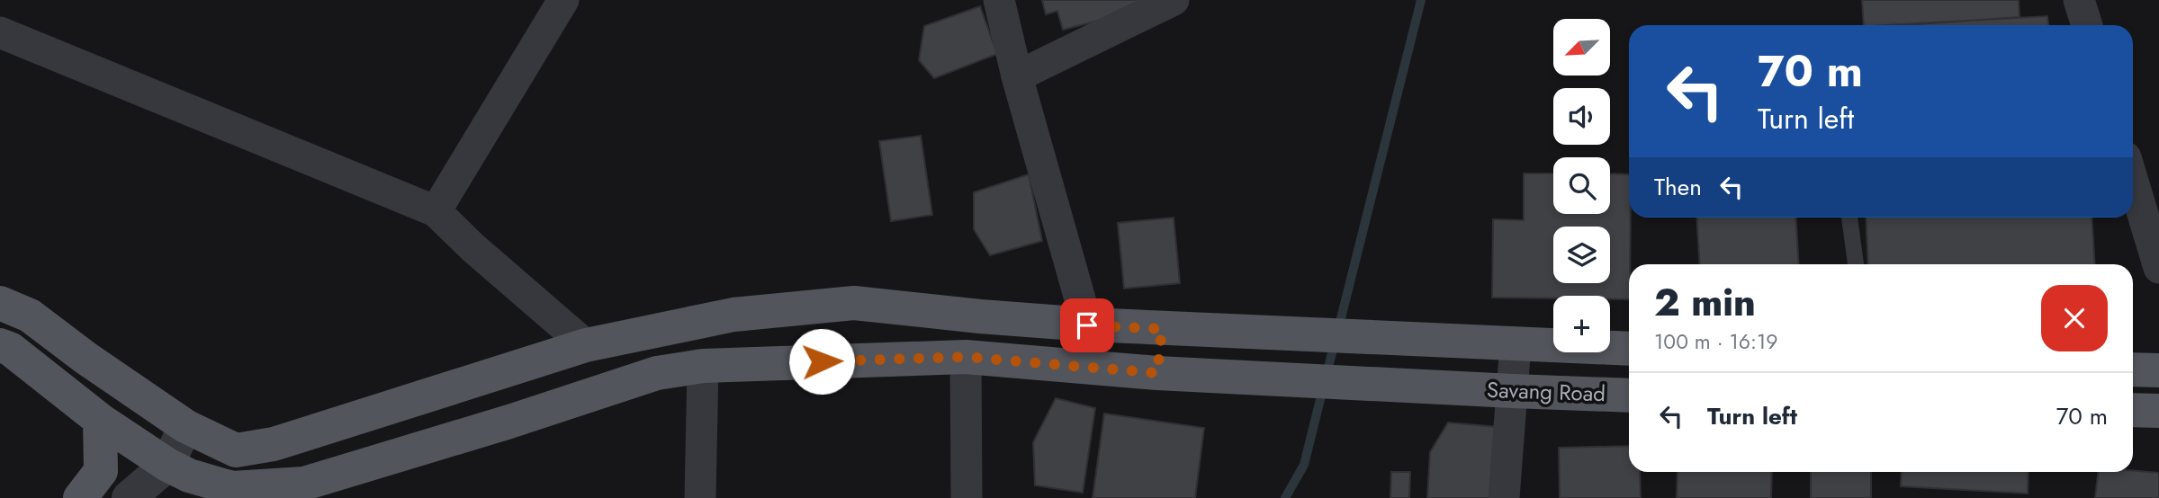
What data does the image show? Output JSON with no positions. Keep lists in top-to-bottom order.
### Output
{
  "streets": {
    "main road": ["Savang Road"]
  },
  "north": "bottom left",
  "page": {
    "map_buttons": "+",
    "turn": ["70 m", "Turn left"],
    "then": "Then",
    "heading": ["2 min", "100 m · 16:19"],
    "list": [
      {
        "name": "Turn left",
        "value": "70 m"
      }
    ]
  }
}
